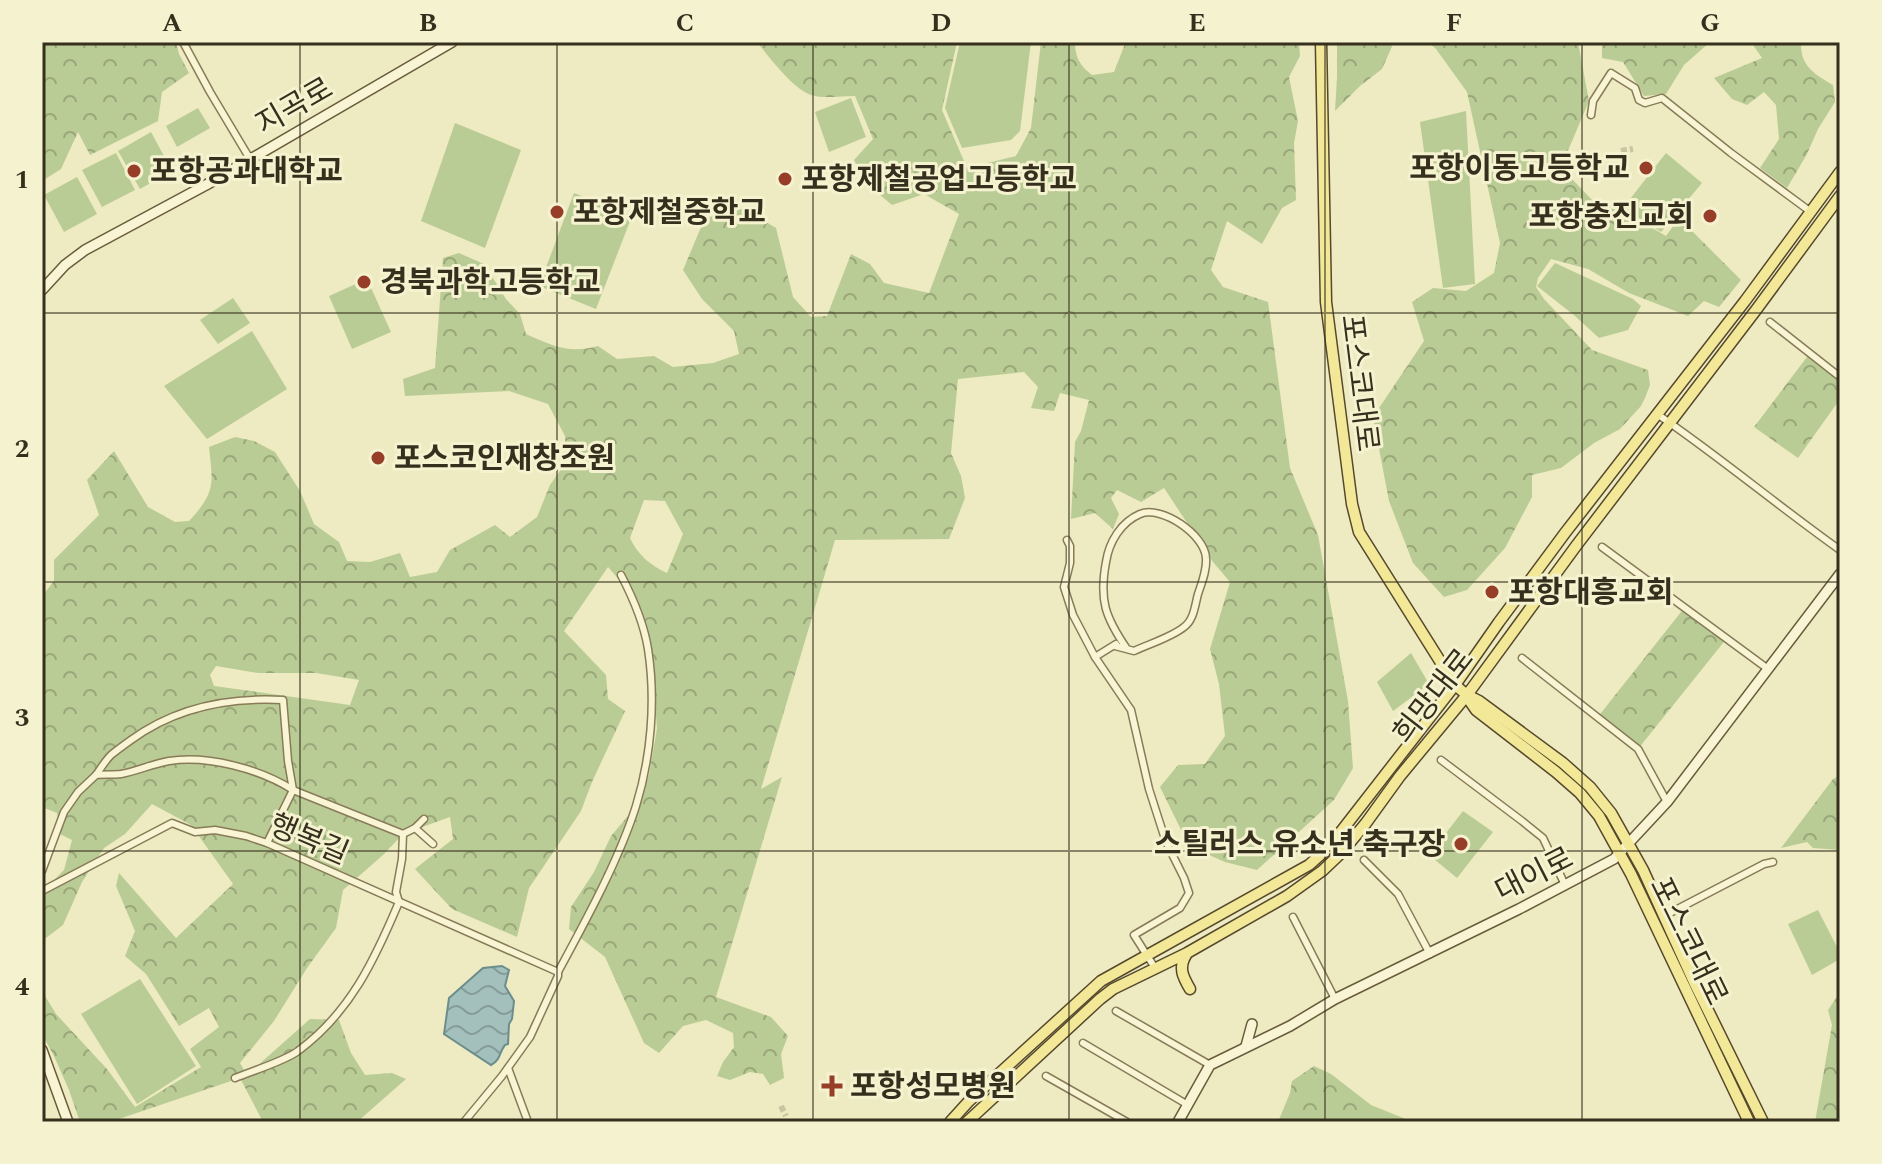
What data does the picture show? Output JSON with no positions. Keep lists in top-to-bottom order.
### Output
{
  "streets": {
    "main road": ["포스코대로", "희망대로"],
    "street": ["지곡로", "행복길", "대이로"]
  },
  "crossings": [
    ["포스코대로", "희망대로"],
    ["포스코대로", "대이로"]
  ],
  "places": {
    "other": [
      "포항이동고등학교",
      "포항공과대학교",
      "포항제철공업고등학교",
      "포항제철중학교",
      "포항충진교회",
      "경북과학고등학교",
      "포스코인재창조원",
      "포항대흥교회",
      "스틸러스 유소년 축구장"
    ],
    "health": ["포항성모병원"]
  },
  "grid": {
    "columns": [
      "A",
      "B",
      "C",
      "D",
      "E",
      "F",
      "G"
    ],
    "rows": [
      "1",
      "2",
      "3",
      "4"
    ]
  }
}
